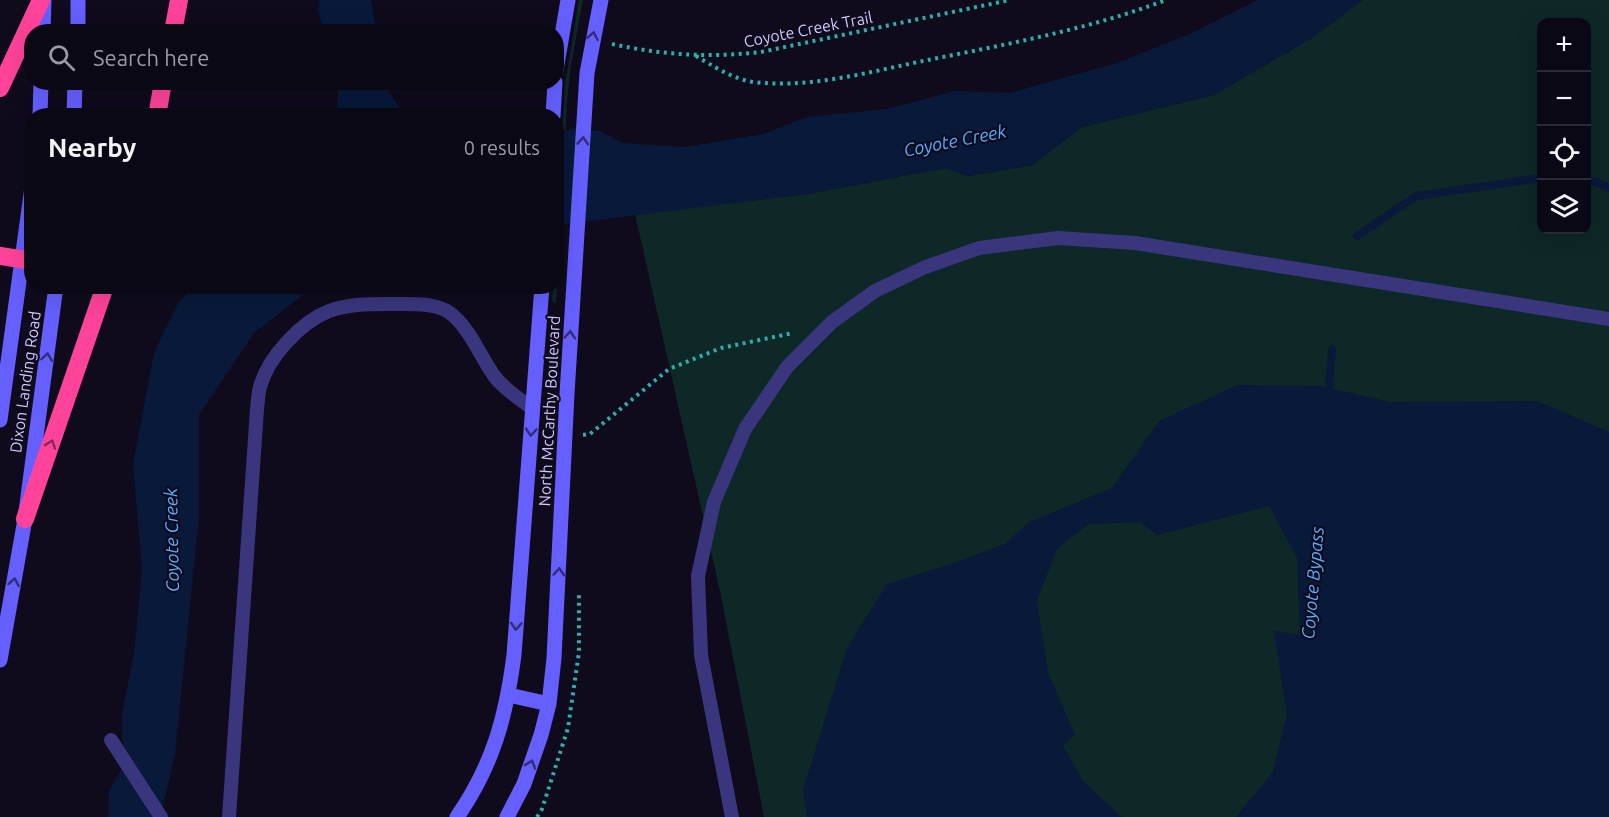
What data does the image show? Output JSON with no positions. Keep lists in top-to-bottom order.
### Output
{
  "streets": {
    "main road": ["Dixon Landing Road", "North McCarthy Boulevard"],
    "path": ["Coyote Creek Trail"]
  },
  "water": ["Coyote Creek", "Coyote Bypass"],
  "page": {
    "map_buttons": ["+", "−"],
    "search": "Search here",
    "heading": ["Nearby", "0 results"]
  }
}
